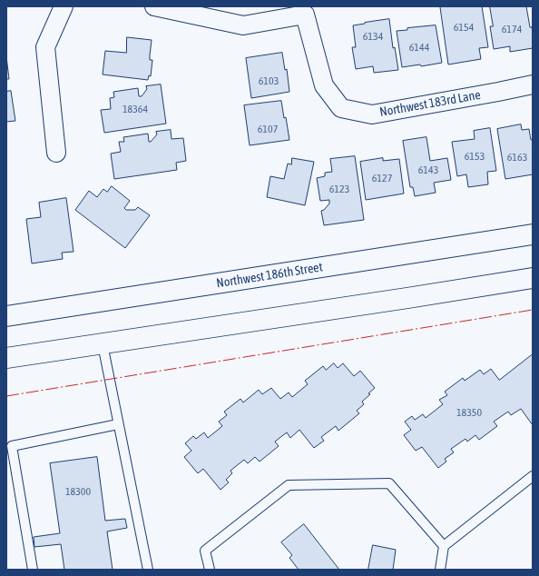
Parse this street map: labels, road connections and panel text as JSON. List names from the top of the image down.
{
  "streets": {
    "main road": ["Northwest 186th Street"],
    "street": ["Northwest 183rd Lane"]
  },
  "house_numbers": [
    "6154",
    "6174",
    "6134",
    "6144",
    "6103",
    "18364",
    "6107",
    "6153",
    "6163",
    "6143",
    "6127",
    "6123",
    "18350",
    "18300"
  ]
}
